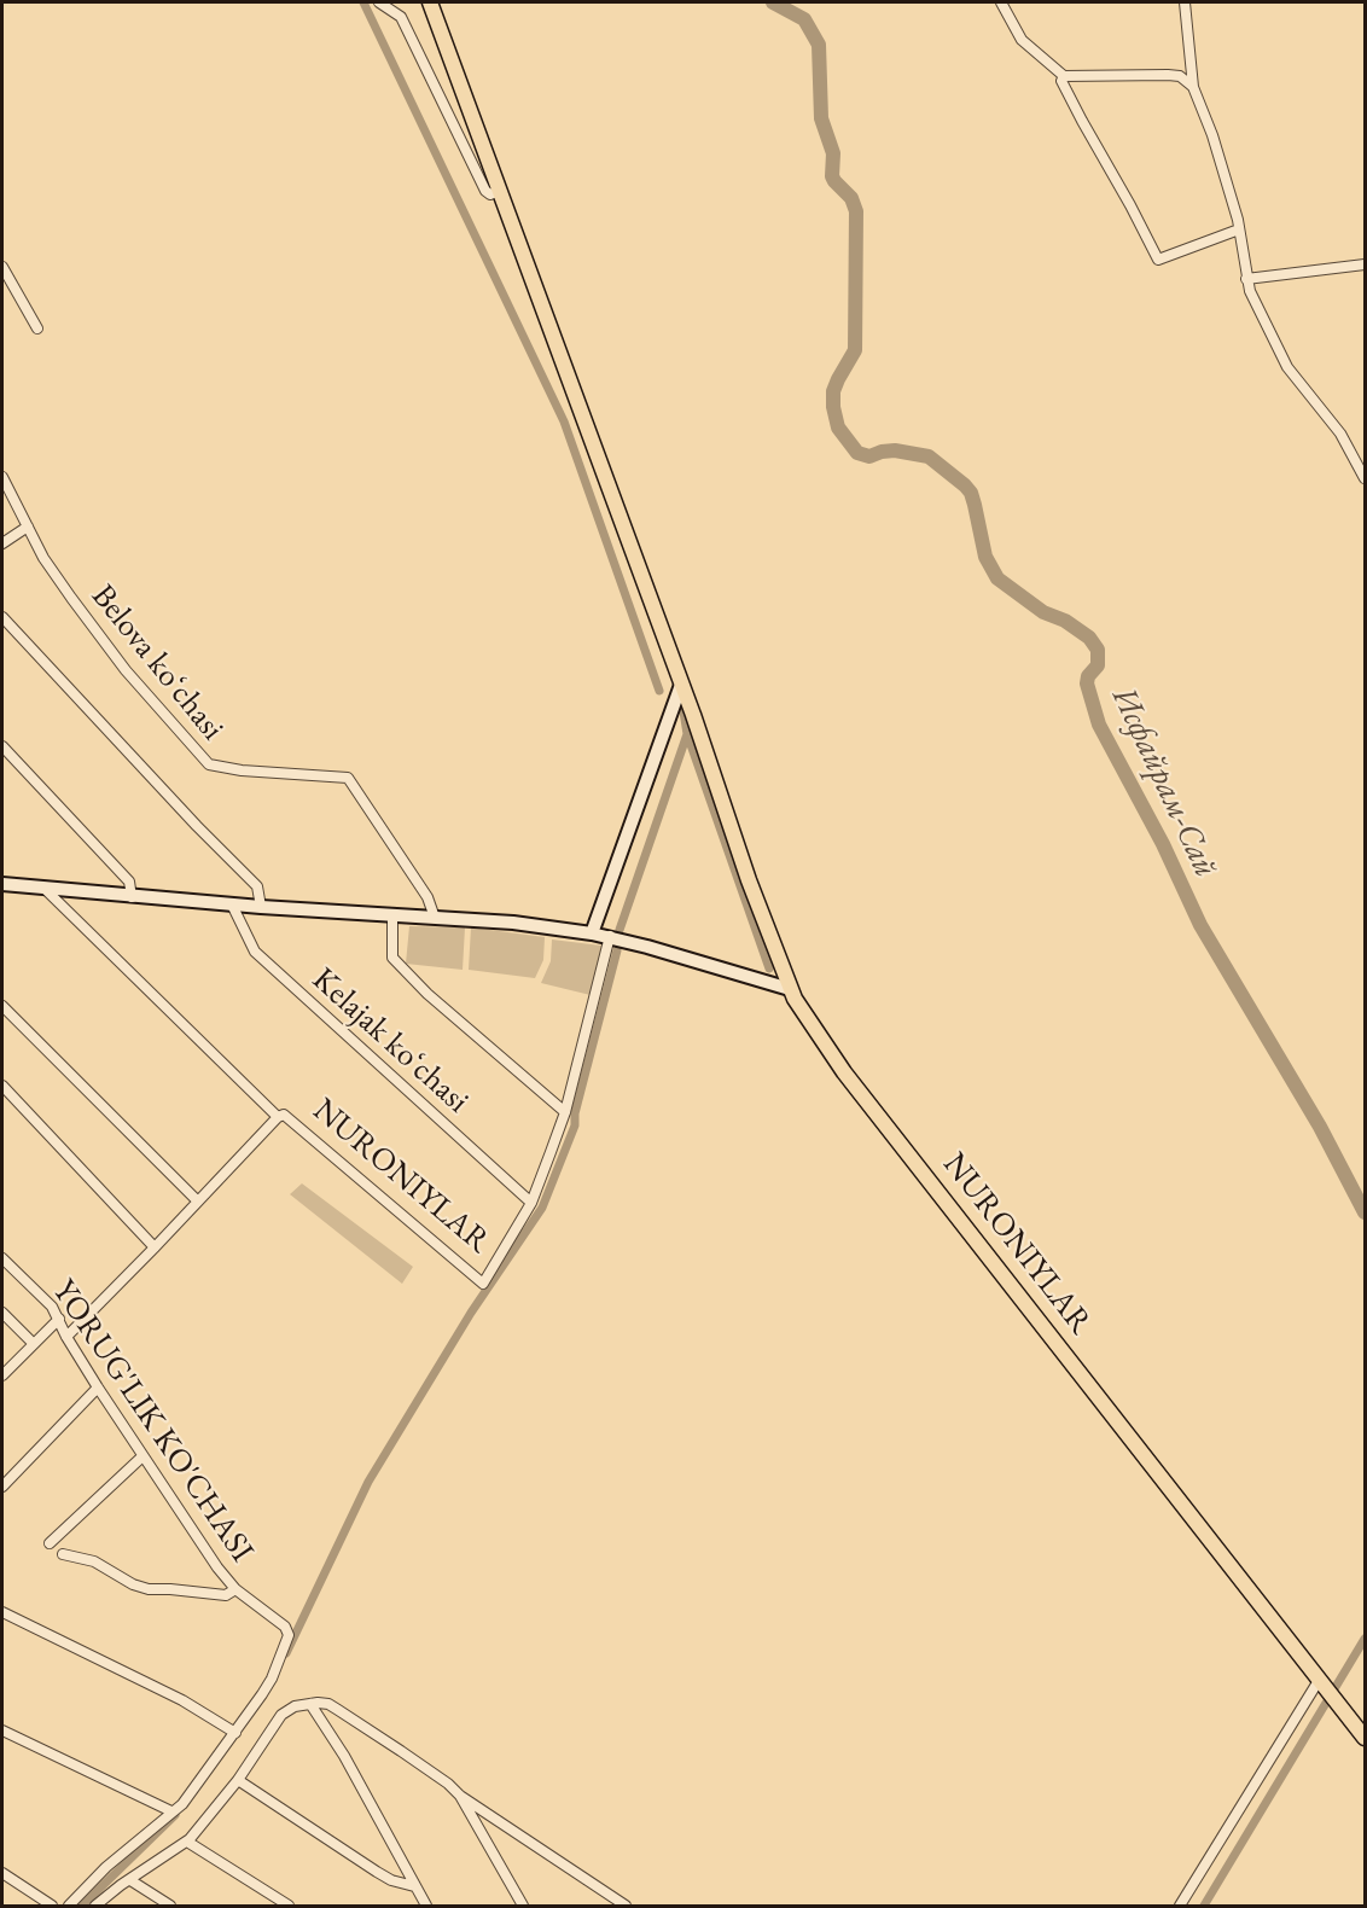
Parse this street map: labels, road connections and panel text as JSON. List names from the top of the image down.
{
  "streets": {
    "main road": ["NURONIYLAR"],
    "street": ["Belova koʻchasi", "Kelajak koʻchasi", "YORUG'LIK KO'CHASI"]
  },
  "crossings": [
    ["Kelajak koʻchasi", "NURONIYLAR"]
  ],
  "water": ["Исфайрам-Сай"]
}
